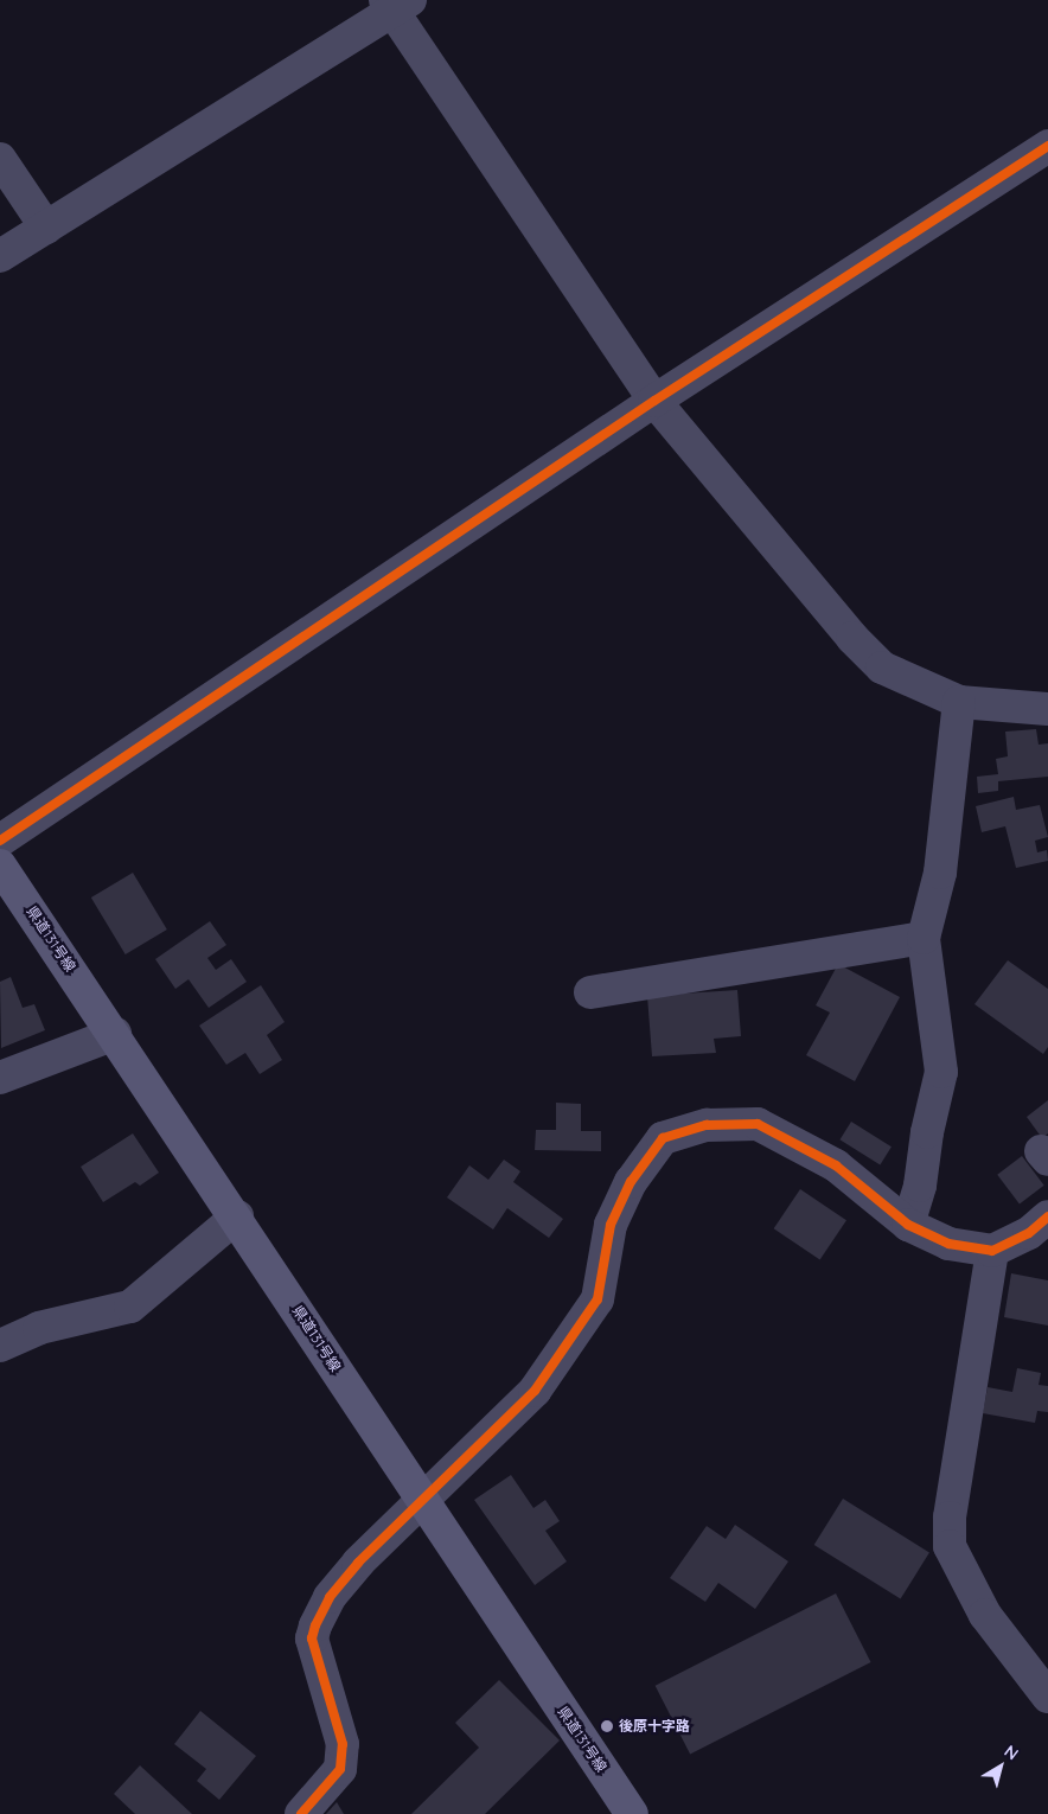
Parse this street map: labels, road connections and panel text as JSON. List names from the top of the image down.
{
  "streets": {
    "main road": ["県道131号線"]
  },
  "places": ["後原十字路"],
  "north": "top right"
}
